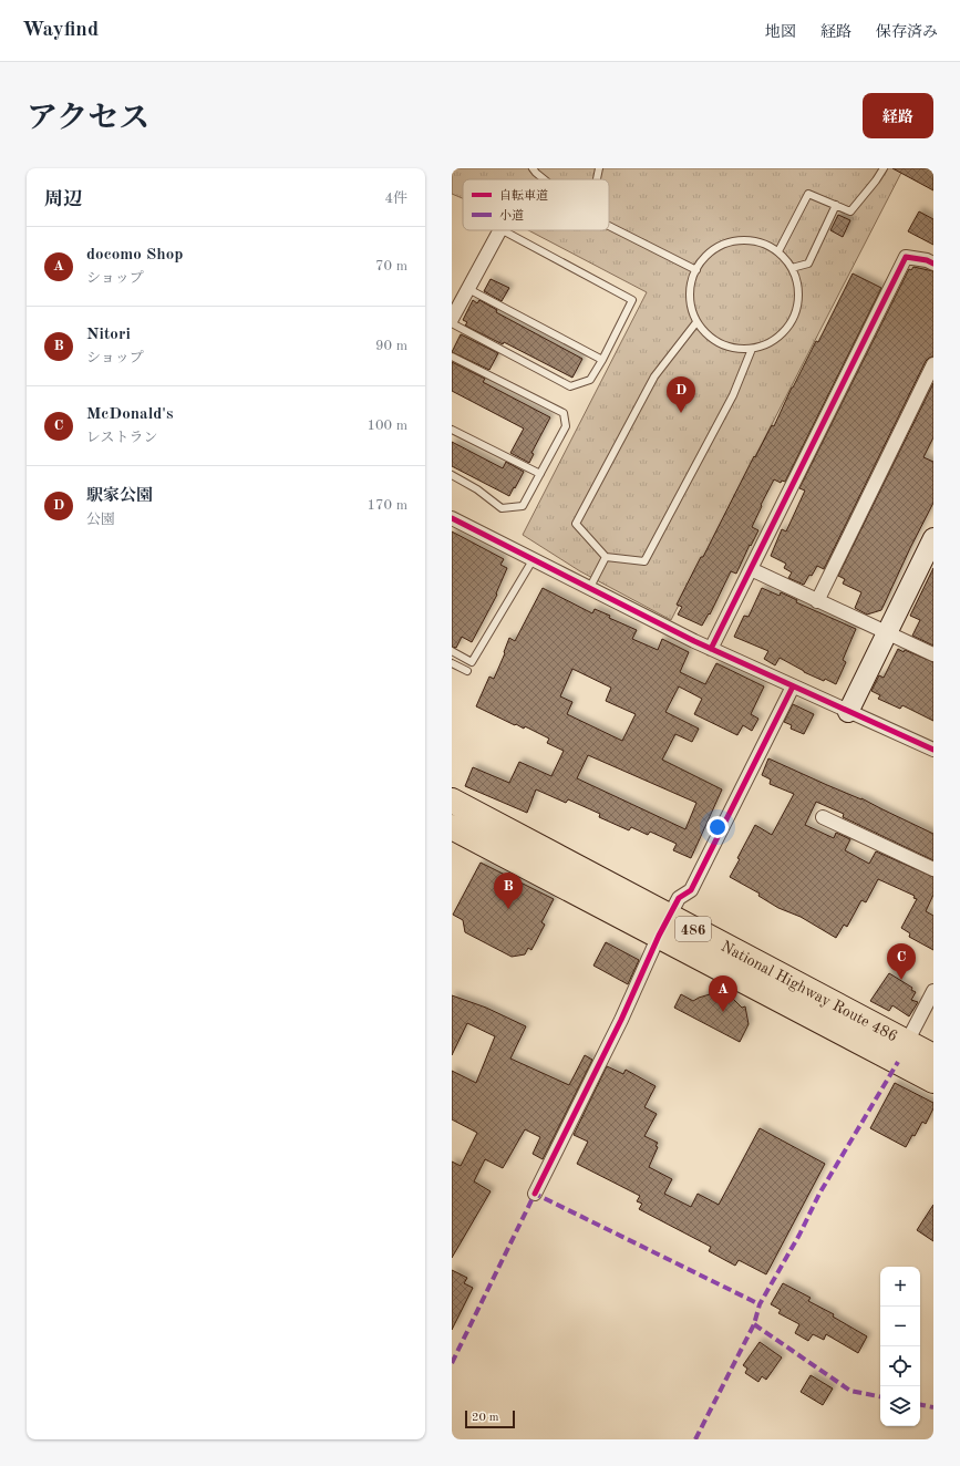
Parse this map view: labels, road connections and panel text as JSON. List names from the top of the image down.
{
  "streets": {
    "highway": ["486", "National Highway Route 486"]
  },
  "legend": ["自転車道", "小道"],
  "scale_bar": "20 m",
  "page": {
    "header": "Wayfind",
    "nav": ["地図", "経路", "保存済み"],
    "title": "アクセス",
    "buttons": "経路",
    "heading": ["周辺", "4件"],
    "list": [
      {
        "mark": "A",
        "name": "docomo Shop",
        "note": "ショップ",
        "value": "70 m"
      },
      {
        "mark": "B",
        "name": "Nitori",
        "note": "ショップ",
        "value": "90 m"
      },
      {
        "mark": "C",
        "name": "McDonald's",
        "note": "レストラン",
        "value": "100 m"
      },
      {
        "mark": "D",
        "name": "駅家公園",
        "note": "公園",
        "value": "170 m"
      }
    ],
    "pins": [
      "D",
      "B",
      "C",
      "A"
    ],
    "map_buttons": ["+", "−"],
    "scale": "20 m"
  }
}
